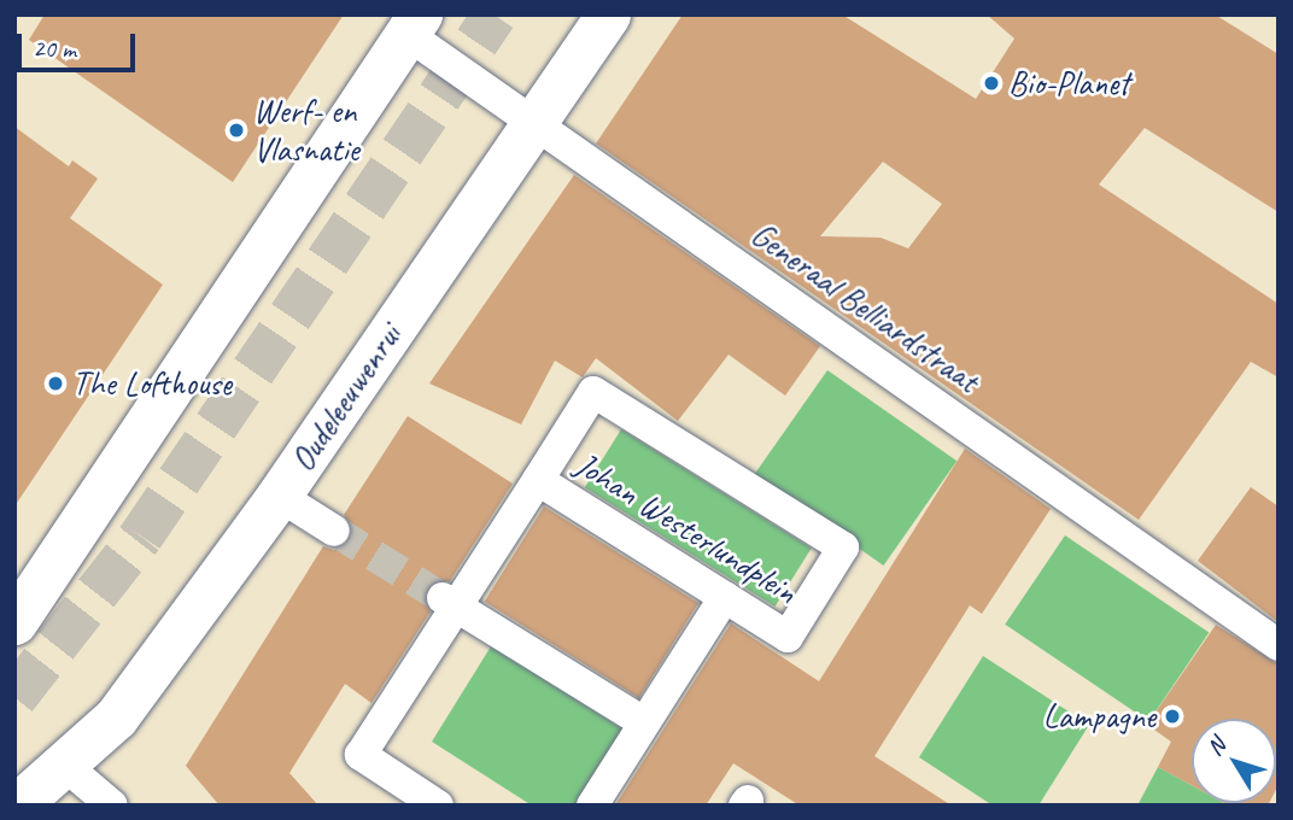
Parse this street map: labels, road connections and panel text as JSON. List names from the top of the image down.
{
  "streets": {
    "street": ["Generaal Belliardstraat", "Oudeleeuwenrui", "Johan Westerlundplein"]
  },
  "crossings": [
    ["Generaal Belliardstraat", "Oudeleeuwenrui"]
  ],
  "places": [
    "Bio-Planet",
    "Werf- en Vlasnatie",
    "The Lofthouse",
    "Lampagne"
  ],
  "scale_bar": "20 m",
  "north": "top left"
}
